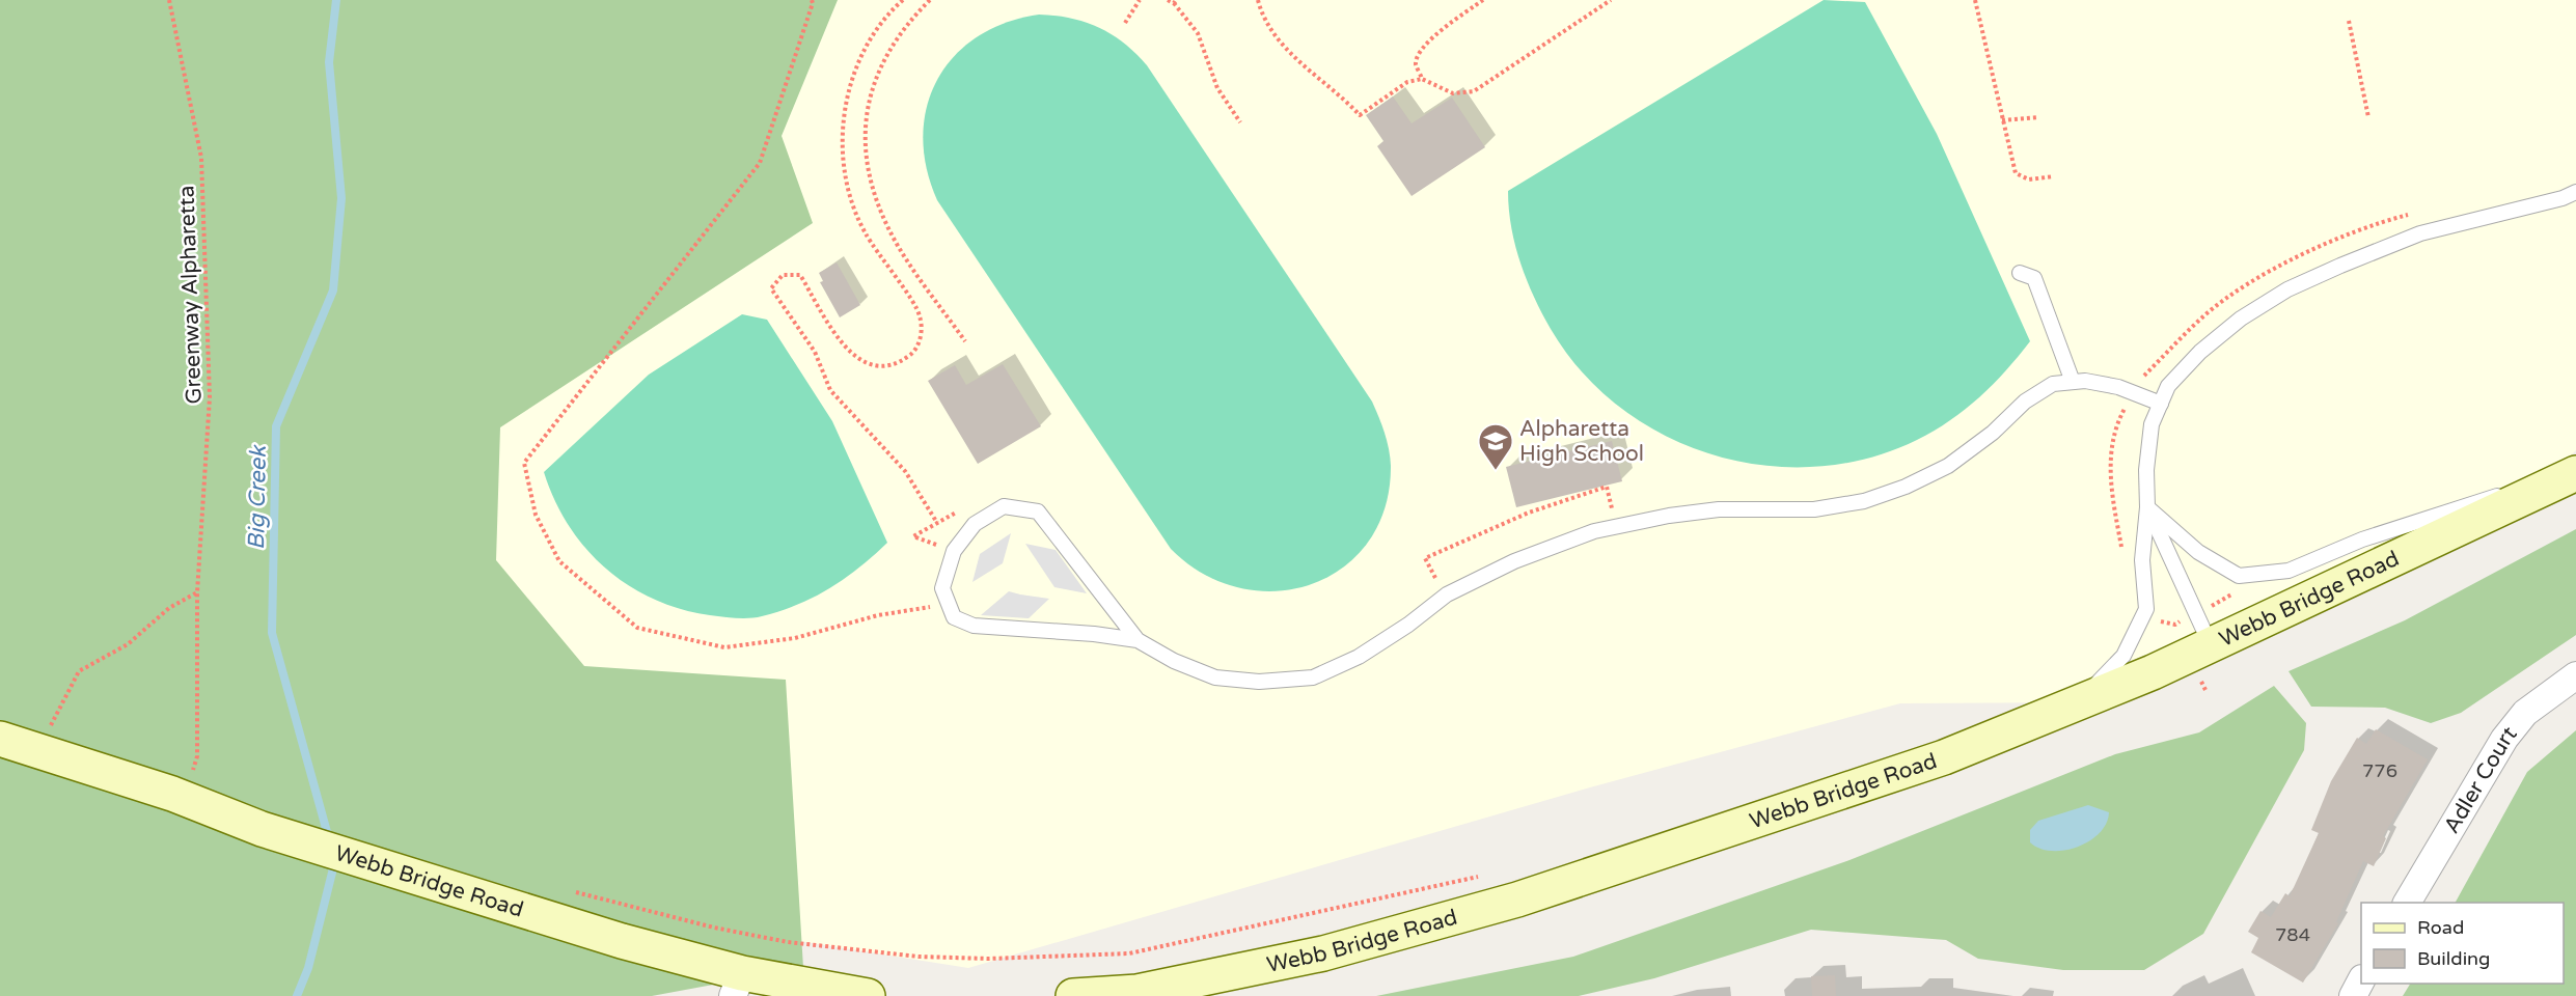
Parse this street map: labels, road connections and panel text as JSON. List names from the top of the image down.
{
  "streets": {
    "street": ["Webb Bridge Road", "Adler Court"],
    "path": ["Greenway Alpharetta"]
  },
  "water": ["Big Creek"],
  "places": {
    "school or university": ["Alpharetta High School"]
  },
  "house_numbers": ["776", "784"],
  "legend": ["Road", "Building"]
}
